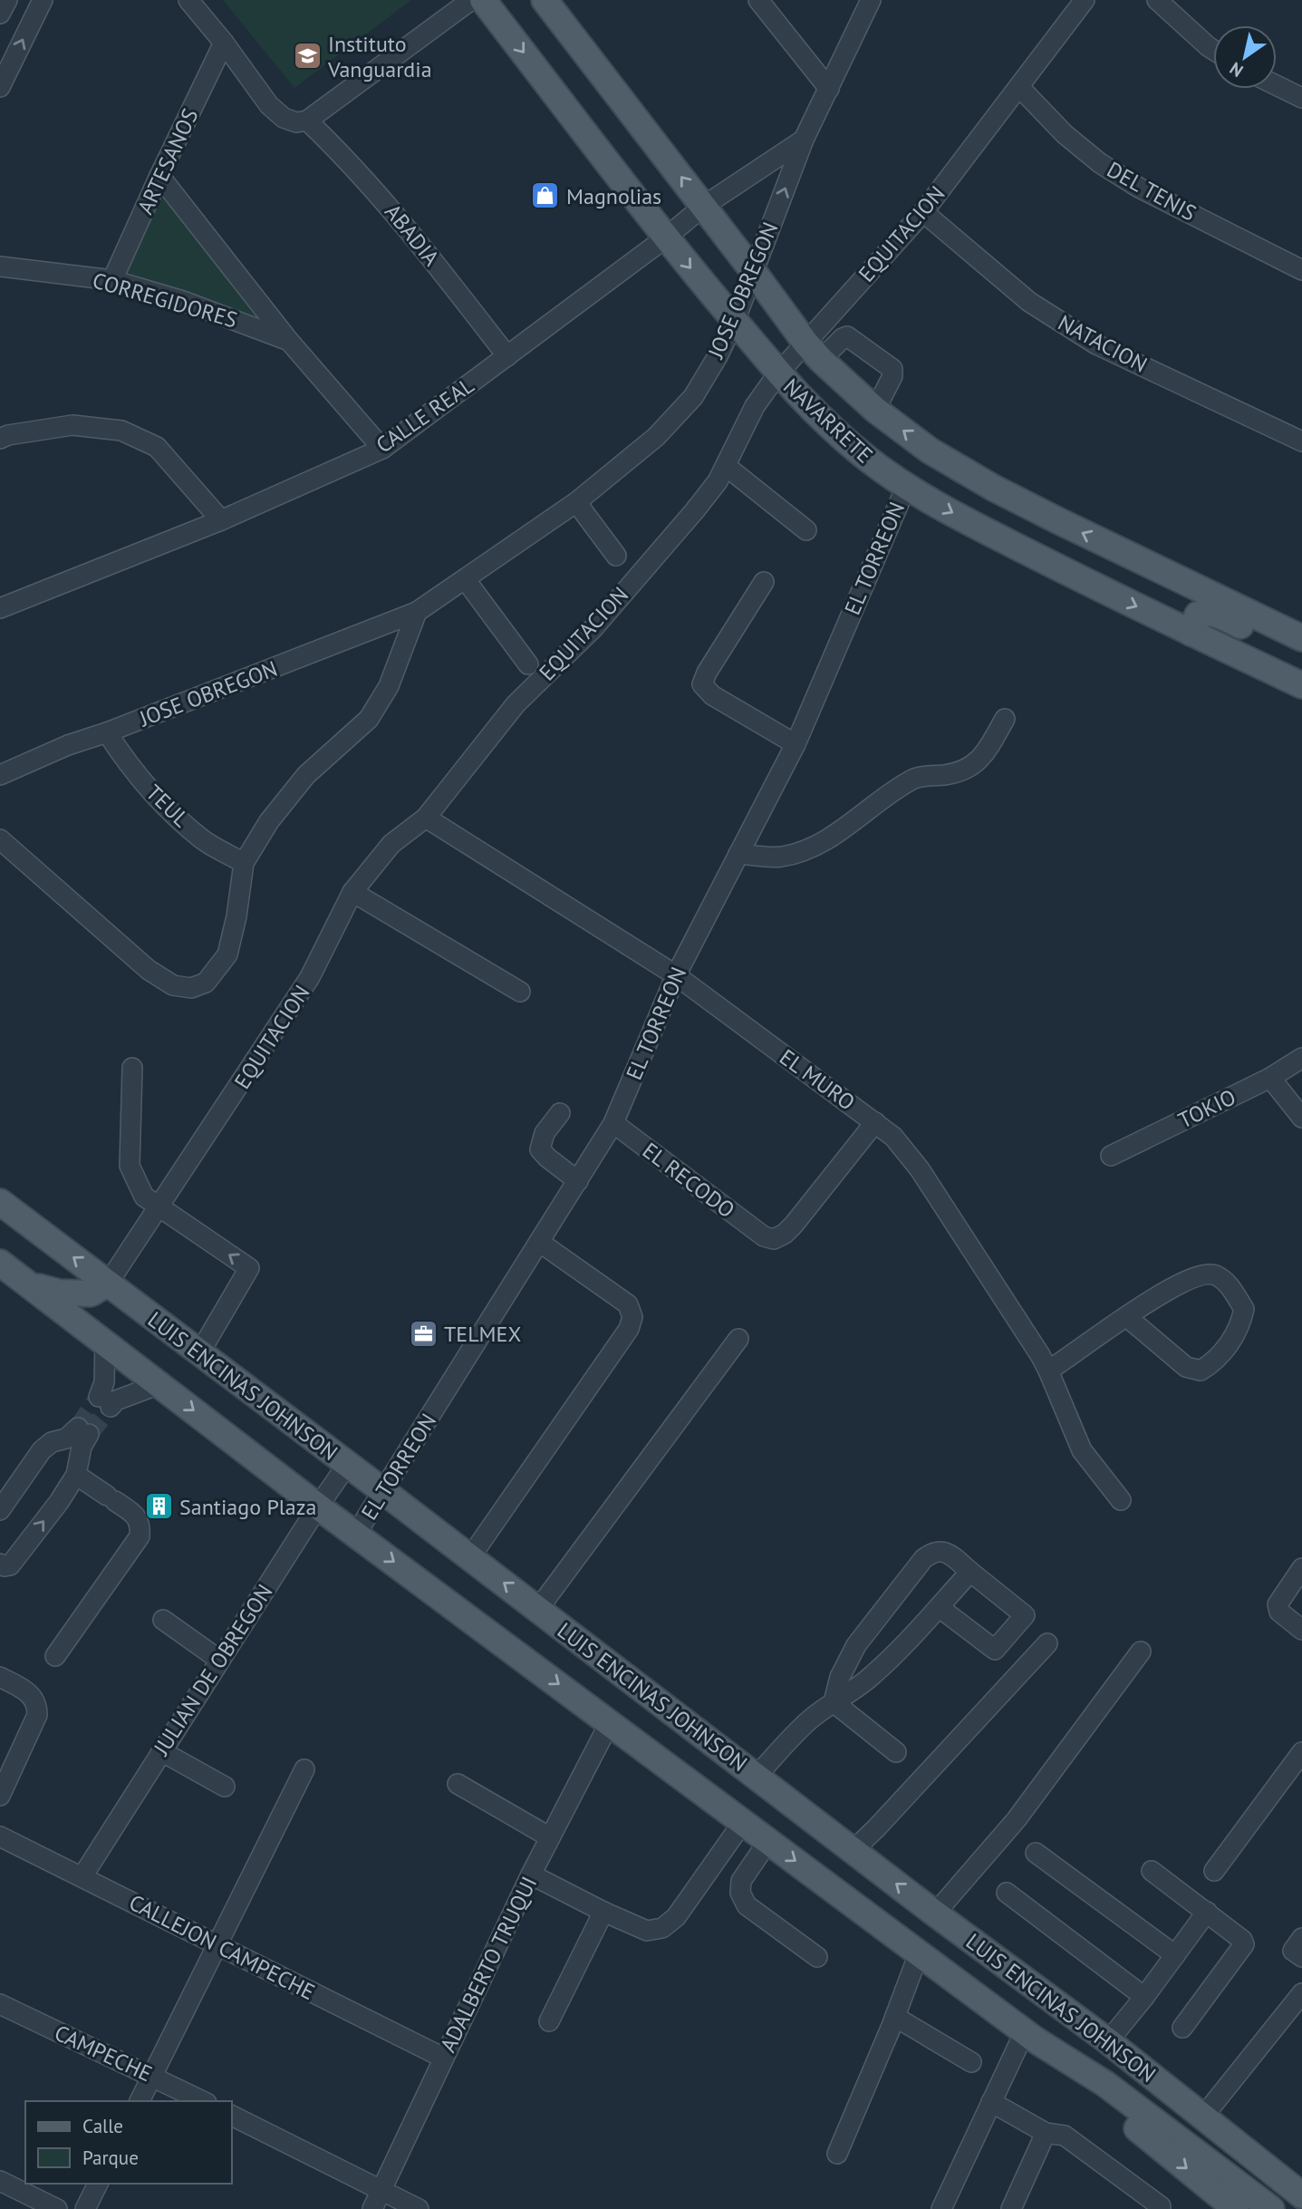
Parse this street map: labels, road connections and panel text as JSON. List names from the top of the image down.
{
  "streets": {
    "main road": ["NAVARRETE", "LUIS ENCINAS JOHNSON"],
    "street": [
      "ARTESANOS",
      "DEL TENIS",
      "EQUITACION",
      "ABADIA",
      "JOSE OBREGON",
      "CORREGIDORES",
      "NATACION",
      "CALLE REAL",
      "EL TORREON",
      "TEUL",
      "EL MURO",
      "TOKIO",
      "EL RECODO",
      "JULIAN DE OBREGON",
      "CALLEJON CAMPECHE",
      "ADALBERTO TRUQUI",
      "CAMPECHE"
    ]
  },
  "crossings": [
    ["ARTESANOS", "CORREGIDORES"],
    ["DEL TENIS", "EQUITACION"],
    ["EQUITACION", "NATACION"],
    ["EQUITACION", "NAVARRETE"],
    ["EQUITACION", "EL MURO"],
    ["EQUITACION", "LUIS ENCINAS JOHNSON"],
    ["ABADIA", "CALLE REAL"],
    ["JOSE OBREGON", "CALLE REAL"],
    ["JOSE OBREGON", "NAVARRETE"],
    ["JOSE OBREGON", "TEUL"],
    ["CORREGIDORES", "CALLE REAL"],
    ["CALLE REAL", "NAVARRETE"],
    ["NAVARRETE", "EL TORREON"],
    ["EL TORREON", "EL MURO"],
    ["EL TORREON", "EL RECODO"],
    ["EL TORREON", "LUIS ENCINAS JOHNSON"],
    ["EL MURO", "EL RECODO"],
    ["LUIS ENCINAS JOHNSON", "JULIAN DE OBREGON"],
    ["LUIS ENCINAS JOHNSON", "ADALBERTO TRUQUI"],
    ["JULIAN DE OBREGON", "CALLEJON CAMPECHE"],
    ["CALLEJON CAMPECHE", "ADALBERTO TRUQUI"]
  ],
  "places": {
    "school or university": ["Instituto Vanguardia"],
    "shop": ["Magnolias"],
    "office": ["TELMEX"],
    "building": ["Santiago Plaza"]
  },
  "legend": ["Calle", "Parque"],
  "north": "bottom left"
}
